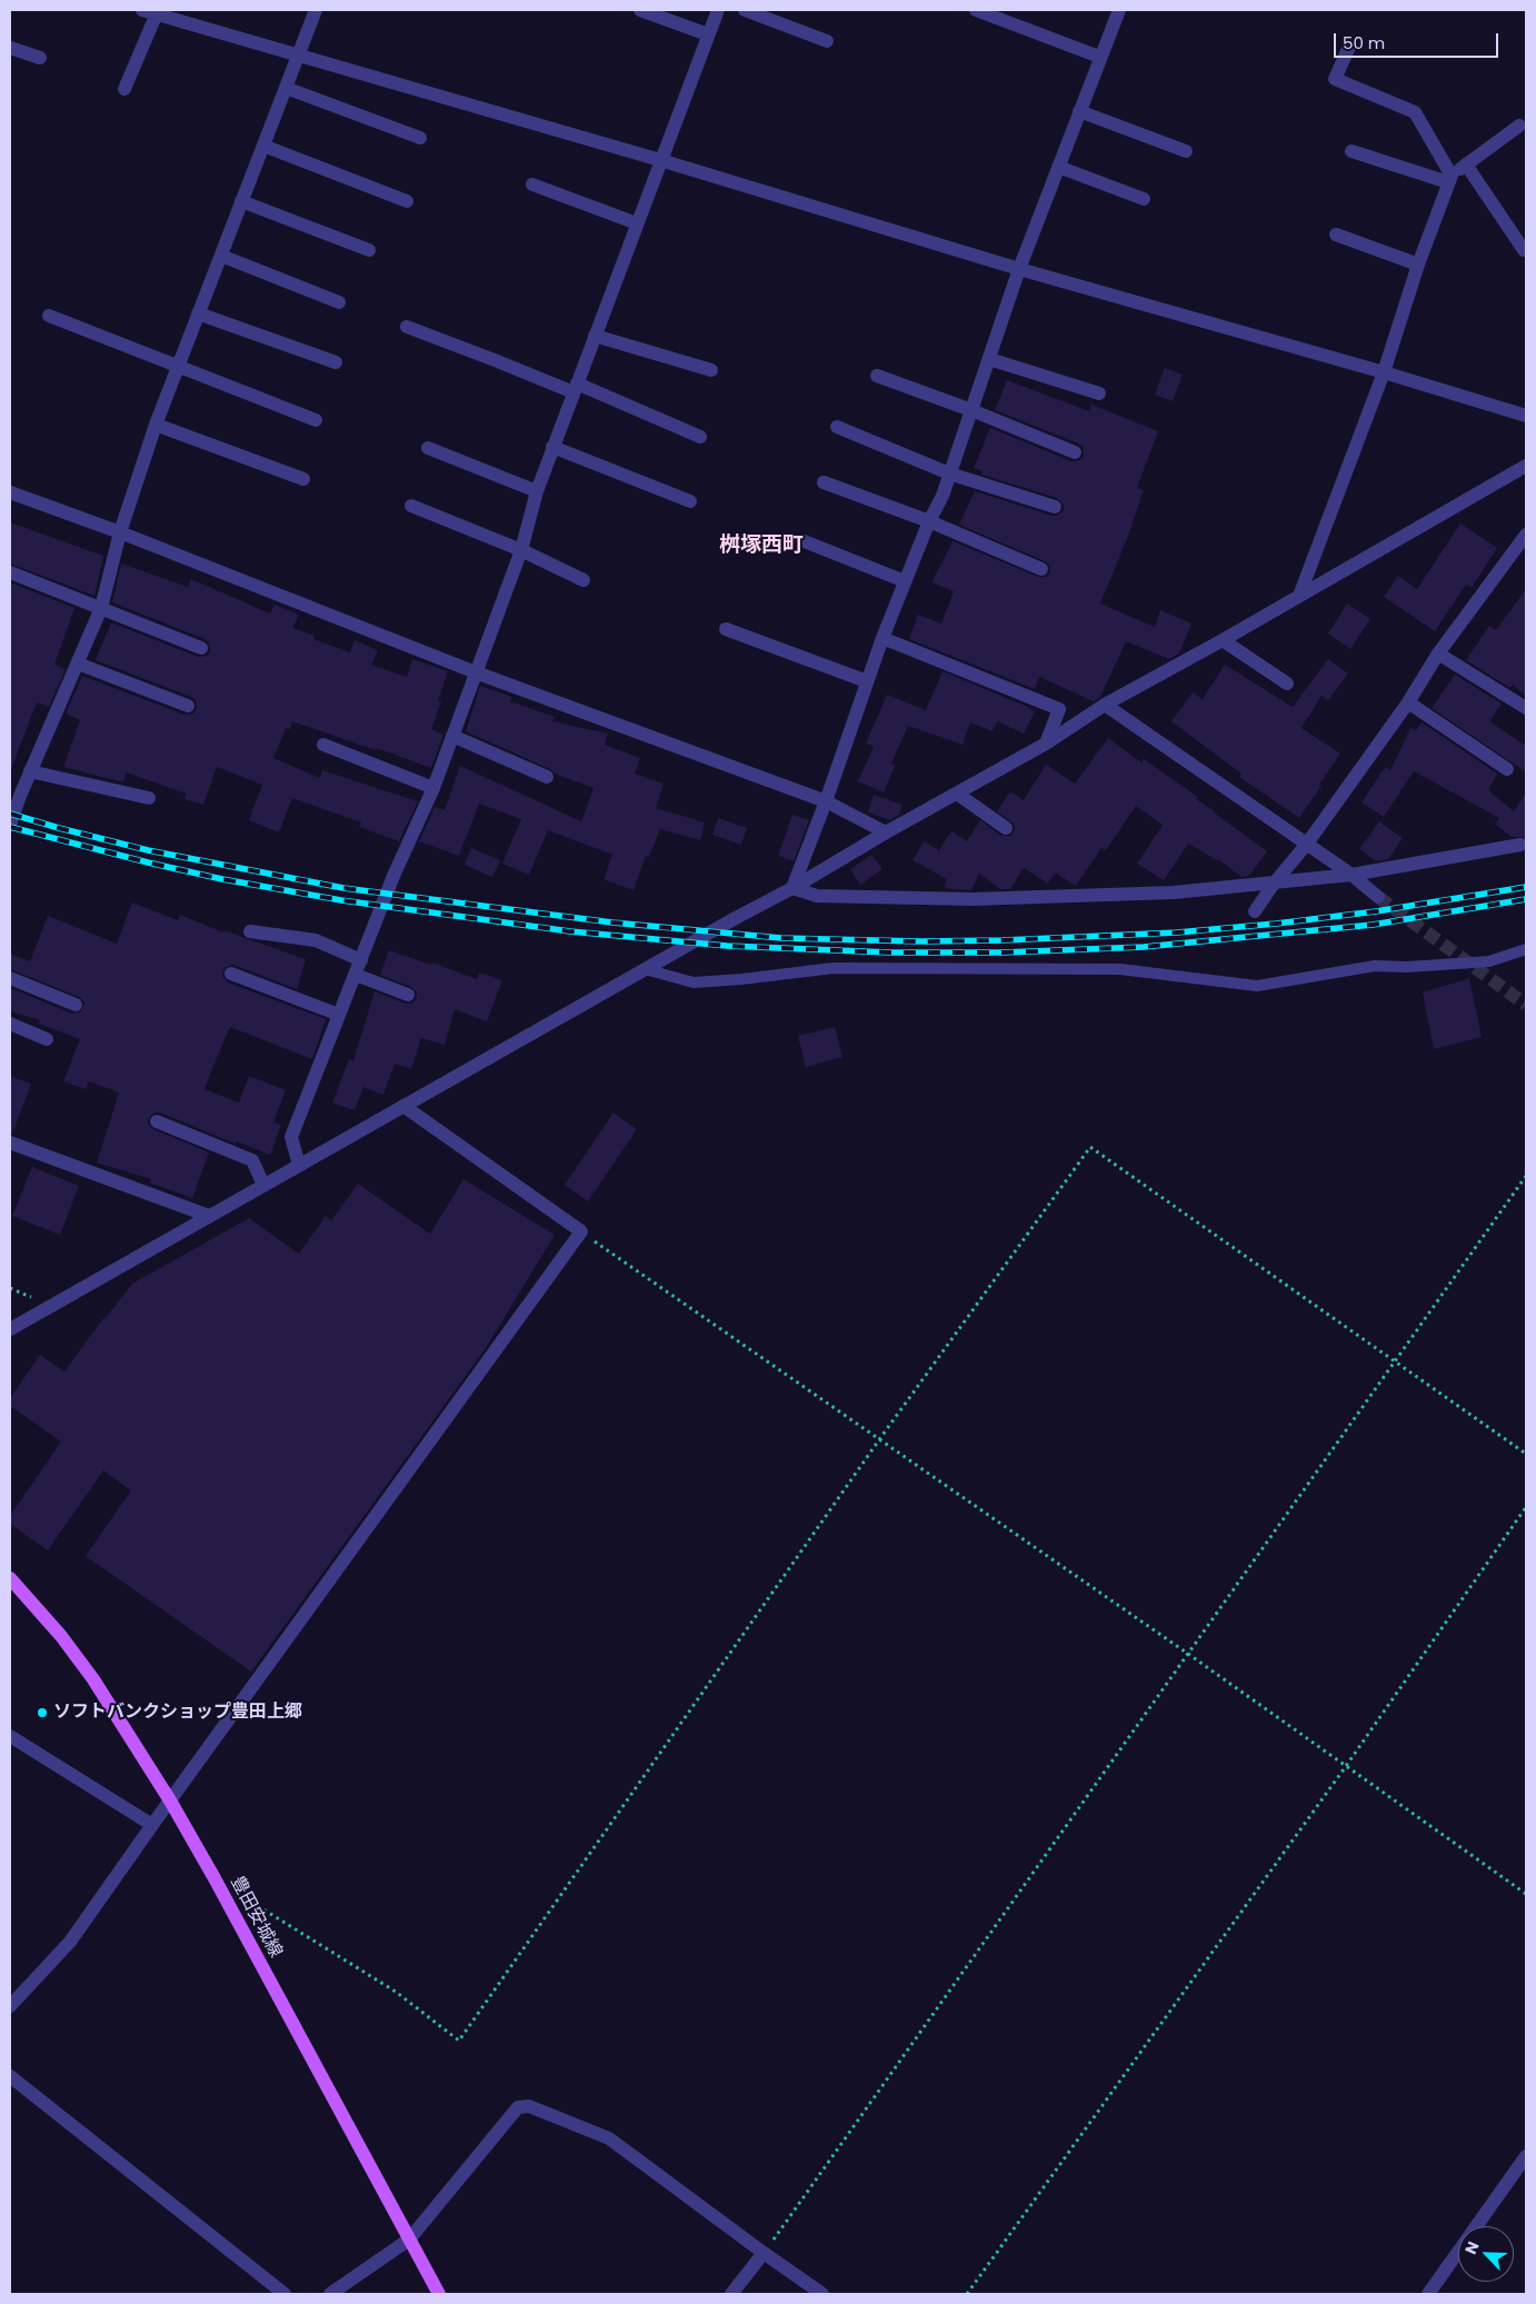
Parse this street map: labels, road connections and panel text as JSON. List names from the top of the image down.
{
  "streets": {
    "main road": ["豊田安城線"]
  },
  "districts": ["桝塚西町"],
  "places": ["ソフトバンクショップ豊田上郷"],
  "scale_bar": "50 m",
  "north": "top left"
}
